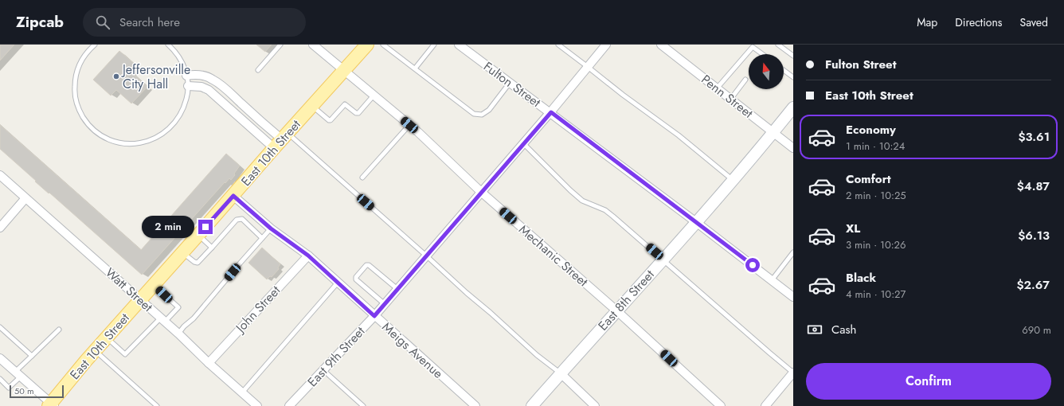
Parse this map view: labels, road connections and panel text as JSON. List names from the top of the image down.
{
  "streets": {
    "main road": ["East 10th Street", "East 8th Street"],
    "street": [
      "Fulton Street",
      "Penn Street",
      "Mechanic Street",
      "Watt Street",
      "John Street",
      "Meigs Avenue",
      "East 9th Street"
    ]
  },
  "crossings": [
    ["Fulton Street", "East 8th Street"],
    ["Fulton Street", "East 9th Street"],
    ["Penn Street", "East 8th Street"],
    ["East 10th Street", "Mechanic Street"],
    ["East 10th Street", "Watt Street"],
    ["East 10th Street", "Meigs Avenue"],
    ["Mechanic Street", "East 8th Street"],
    ["Mechanic Street", "East 9th Street"],
    ["Watt Street", "John Street"],
    ["John Street", "Meigs Avenue"],
    ["Meigs Avenue", "East 9th Street"]
  ],
  "places": ["Jeffersonville City Hall"],
  "scale_bar": "50 m",
  "north": "top",
  "page": {
    "header": "Zipcab",
    "search": "Search here",
    "nav": ["Map", "Directions", "Saved"],
    "banner": ["Fulton Street", "East 10th Street"],
    "list": [
      {
        "name": "Economy",
        "note": "1 min · 10:24",
        "value": "$3.61"
      },
      {
        "name": "Comfort",
        "note": "2 min · 10:25",
        "value": "$4.87"
      },
      {
        "name": "XL",
        "note": "3 min · 10:26",
        "value": "$6.13"
      },
      {
        "name": "Black",
        "note": "4 min · 10:27",
        "value": "$2.67"
      }
    ],
    "bubble": "2 min",
    "pay": ["Cash", "690 m"],
    "buttons": "Confirm",
    "scale": "50 m"
  }
}
